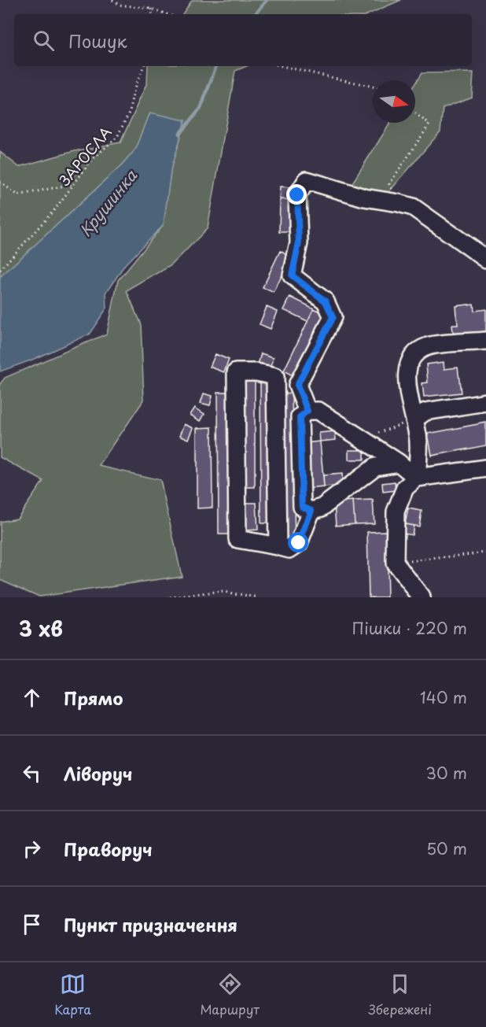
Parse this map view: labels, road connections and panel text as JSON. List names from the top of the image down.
{
  "streets": {
    "path": ["ЗАРОСЛА"]
  },
  "water": ["Крушинка"],
  "north": "right",
  "page": {
    "search": "Пошук",
    "heading": ["3 хв", "Пішки · 220 m"],
    "list": [
      ["Прямо", "140 m"],
      ["Ліворуч", "30 m"],
      ["Праворуч", "50 m"],
      "Пункт призначення"
    ],
    "nav": ["Карта", "Маршрут", "Збережені"]
  }
}
